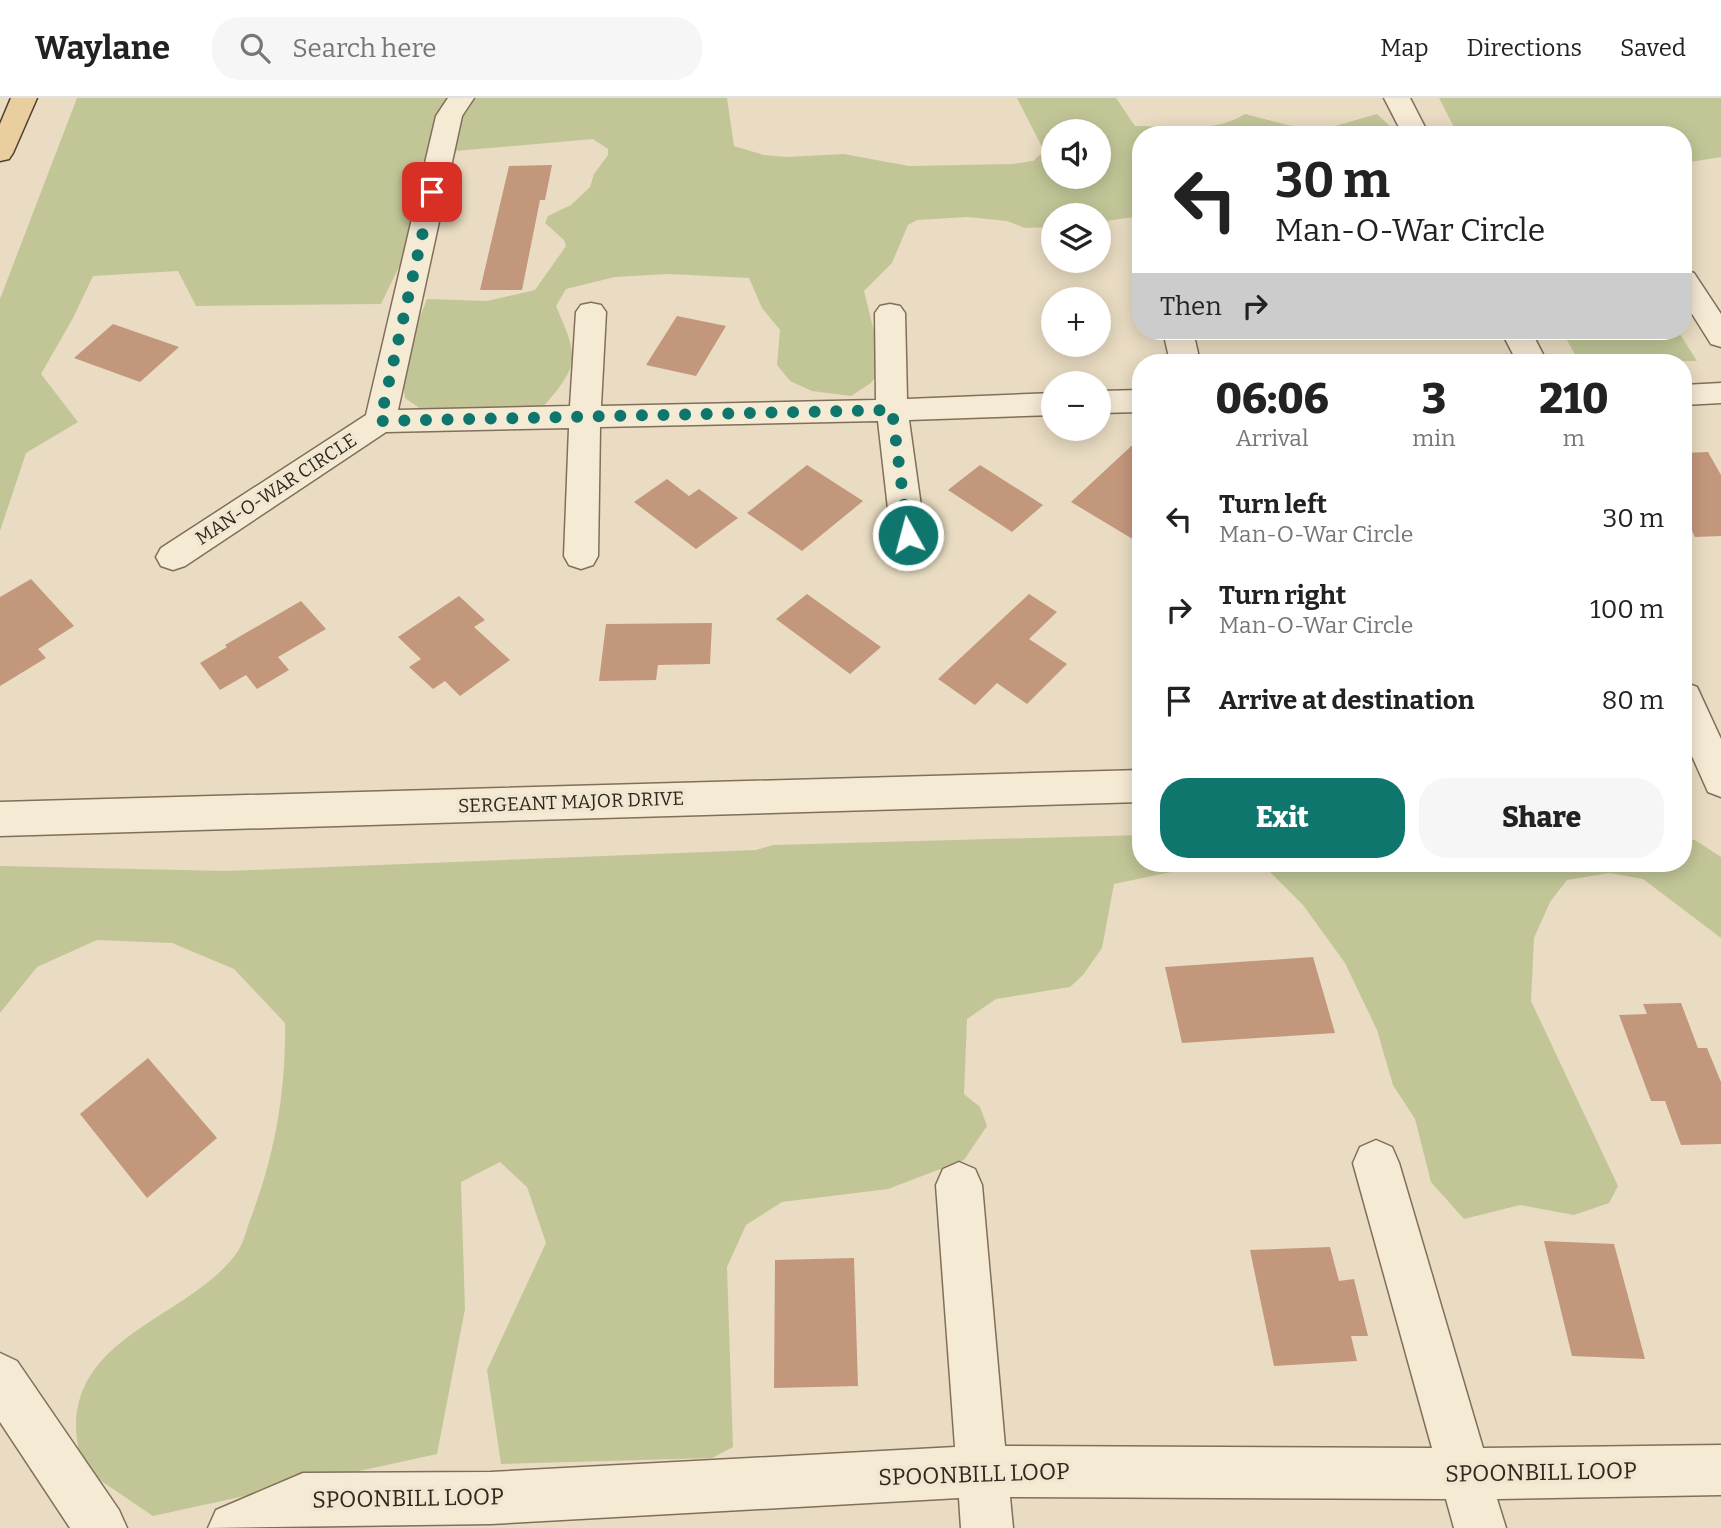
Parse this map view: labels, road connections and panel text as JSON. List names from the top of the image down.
{
  "streets": {
    "street": ["MAN-O-WAR CIRCLE", "SERGEANT MAJOR DRIVE", "SPOONBILL LOOP"]
  },
  "page": {
    "header": "Waylane",
    "search": "Search here",
    "nav": ["Map", "Directions", "Saved"],
    "map_buttons": ["+", "−"],
    "turn": ["30 m", "Man-O-War Circle"],
    "then": "Then",
    "eta": [
      "06:06",
      "Arrival",
      "3",
      "min",
      "210",
      "m"
    ],
    "list": [
      {
        "name": "Turn left",
        "note": "Man-O-War Circle",
        "value": "30 m"
      },
      {
        "name": "Turn right",
        "note": "Man-O-War Circle",
        "value": "100 m"
      },
      {
        "name": "Arrive at destination",
        "value": "80 m"
      }
    ],
    "buttons": ["Exit", "Share"]
  }
}
